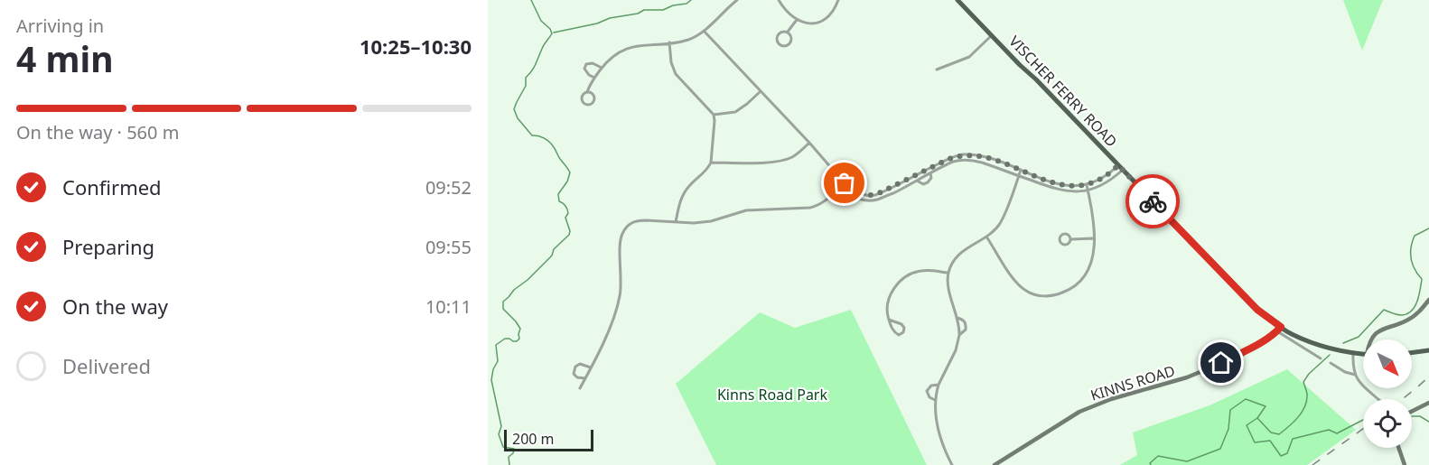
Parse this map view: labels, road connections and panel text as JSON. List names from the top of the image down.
{
  "streets": {
    "main road": ["VISCHER FERRY ROAD"],
    "street": ["KINNS ROAD"]
  },
  "crossings": [
    ["VISCHER FERRY ROAD", "KINNS ROAD"]
  ],
  "parks": ["Kinns Road Park"],
  "scale_bar": "200 m",
  "north": "bottom right",
  "page": {
    "heading": ["4 min", "Arriving in", "10:25–10:30"],
    "bar": "On the way · 560 m",
    "list": [
      ["Confirmed", "09:52"],
      ["Preparing", "09:55"],
      ["On the way", "10:11"],
      "Delivered"
    ],
    "scale": "200 m"
  }
}
